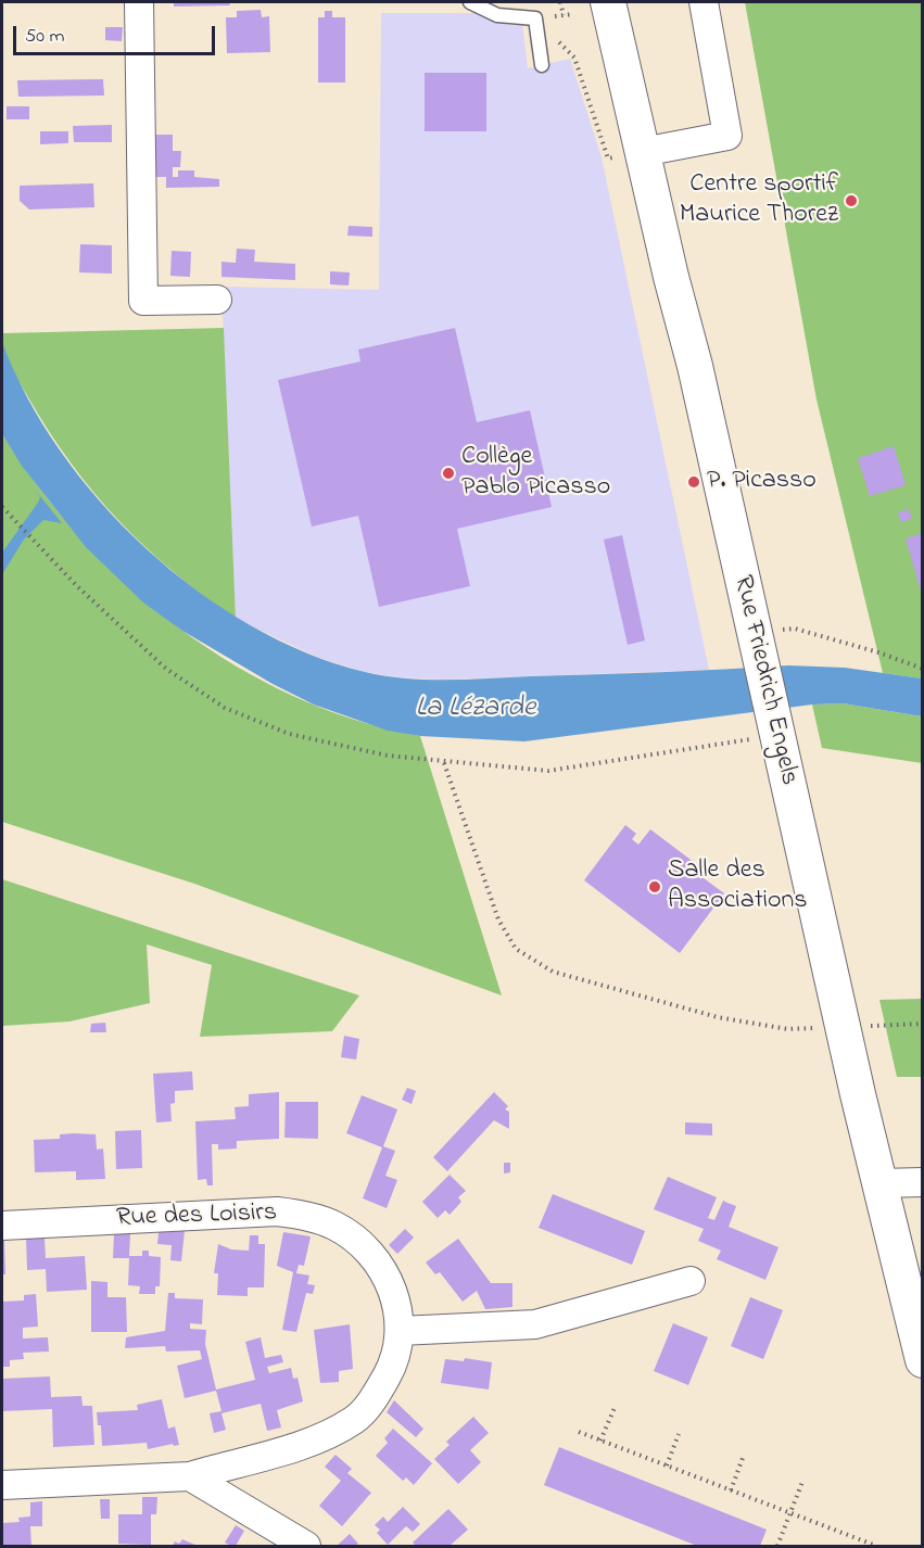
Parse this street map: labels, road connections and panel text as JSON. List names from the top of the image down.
{
  "streets": {
    "street": ["Rue Friedrich Engels", "Rue des Loisirs"]
  },
  "water": ["La Lézarde"],
  "places": [
    "Centre sportif Maurice Thorez",
    "Collège Pablo Picasso",
    "P. Picasso",
    "Salle des Associations"
  ],
  "scale_bar": "50 m"
}
